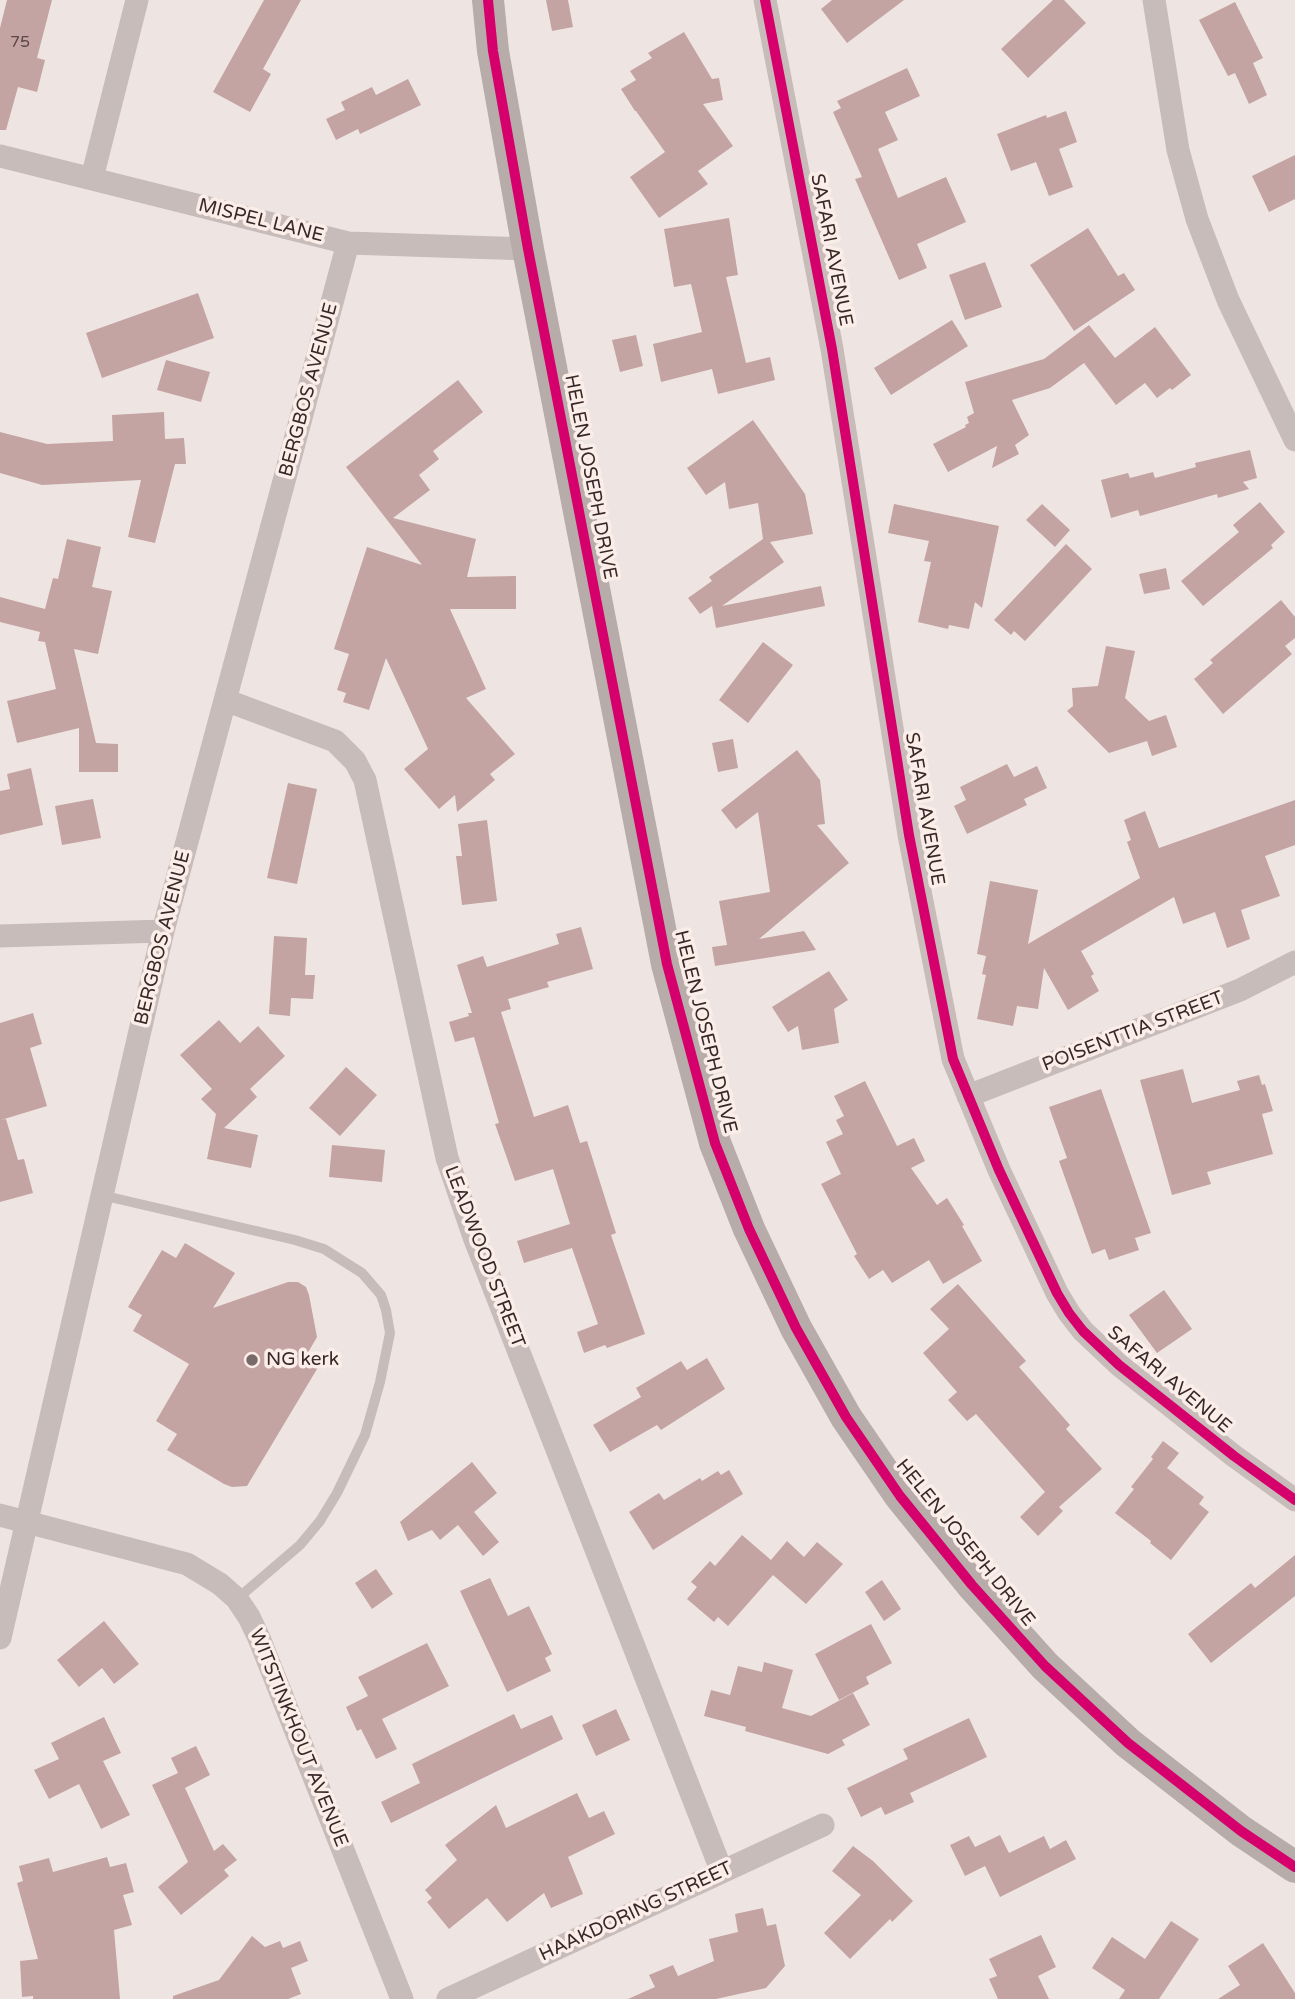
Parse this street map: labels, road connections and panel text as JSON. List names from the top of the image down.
{
  "streets": {
    "street": [
      "MISPEL LANE",
      "SAFARI AVENUE",
      "BERGBOS AVENUE",
      "HELEN JOSEPH DRIVE",
      "POISENTTIA STREET",
      "LEADWOOD STREET",
      "WITSTINKHOUT AVENUE",
      "HAAKDORING STREET"
    ]
  },
  "crossings": [
    ["MISPEL LANE", "BERGBOS AVENUE"],
    ["MISPEL LANE", "HELEN JOSEPH DRIVE"],
    ["SAFARI AVENUE", "POISENTTIA STREET"],
    ["BERGBOS AVENUE", "LEADWOOD STREET"],
    ["BERGBOS AVENUE", "WITSTINKHOUT AVENUE"],
    ["LEADWOOD STREET", "HAAKDORING STREET"]
  ],
  "places": ["NG kerk"],
  "house_numbers": ["75"]
}
